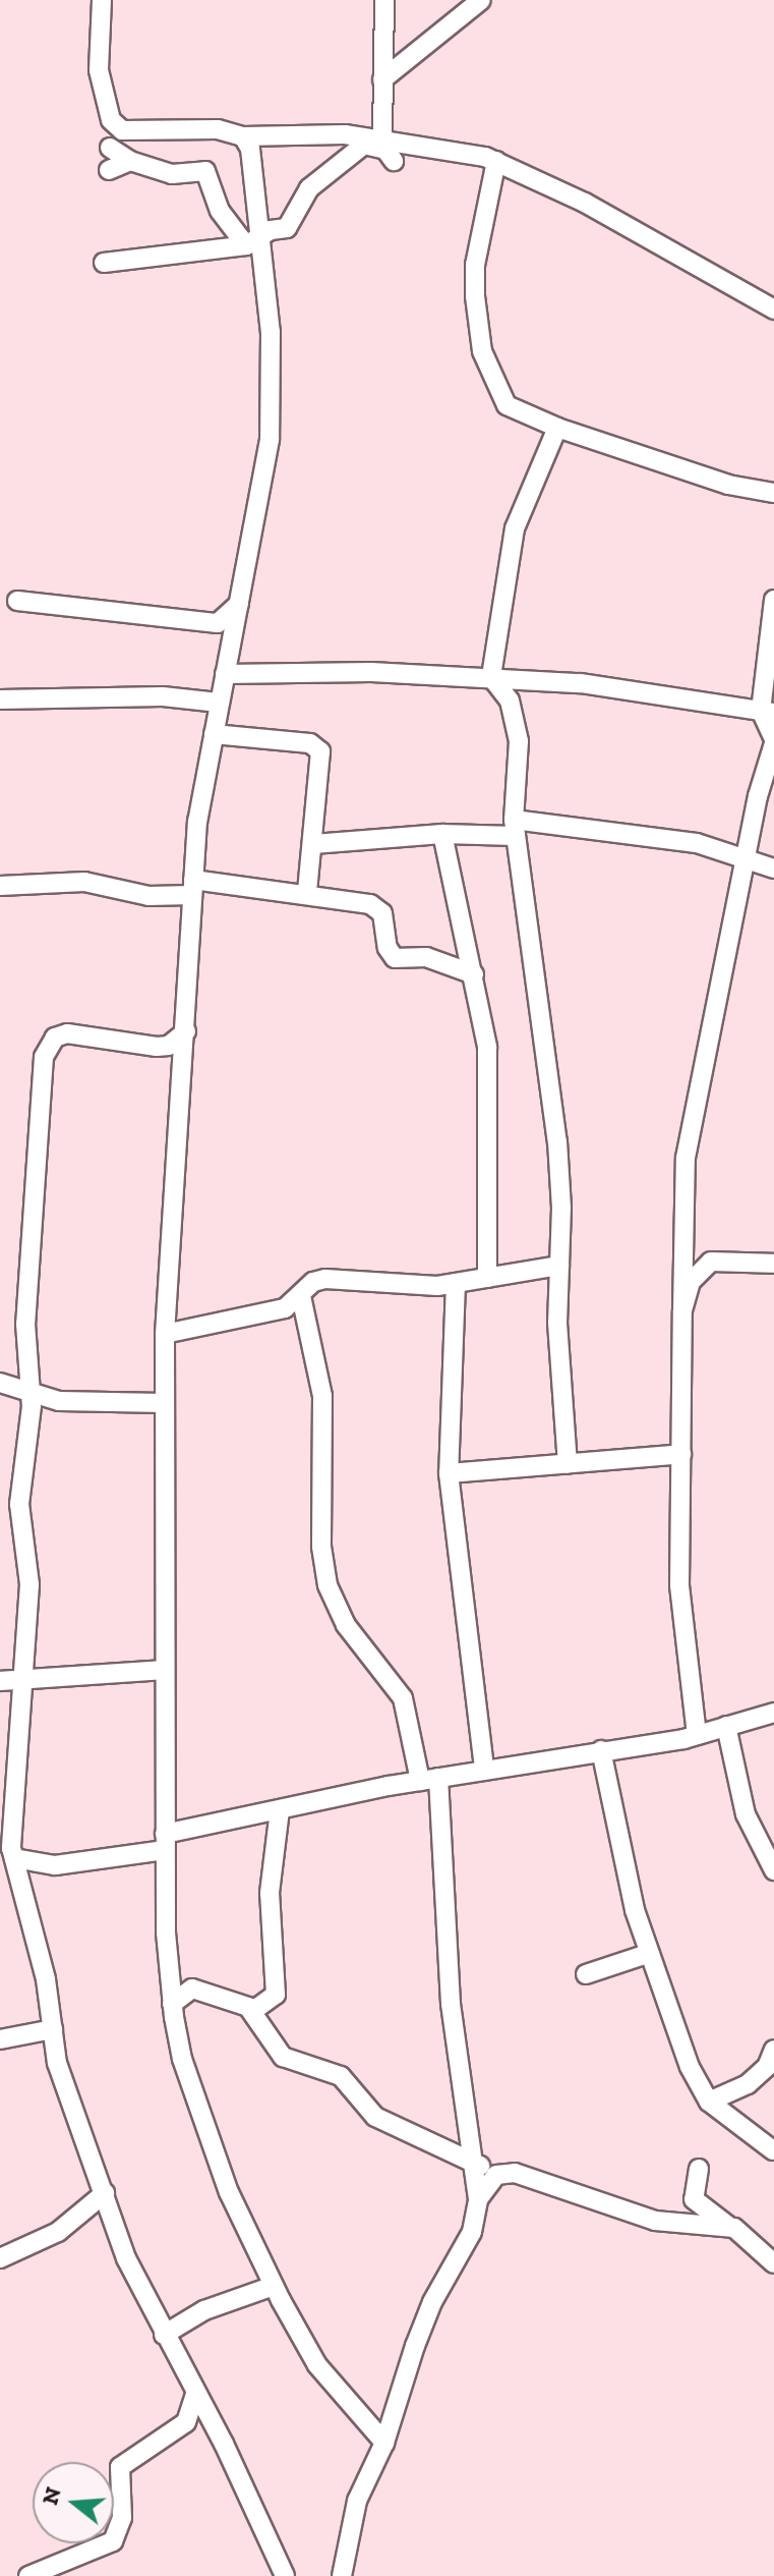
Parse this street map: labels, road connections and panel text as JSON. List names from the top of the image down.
{
  "north": "left"
}
